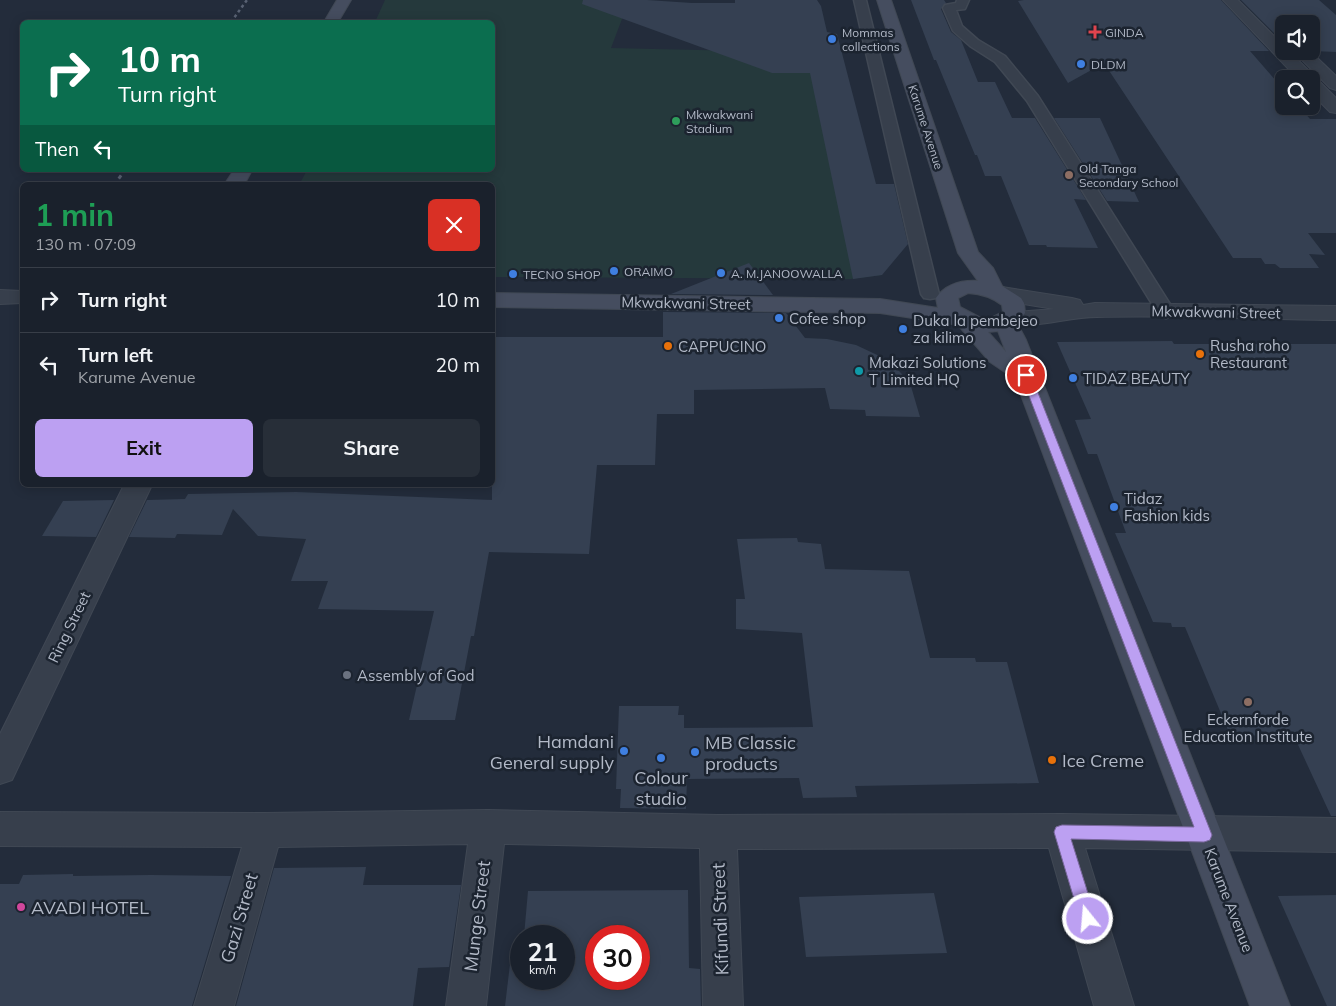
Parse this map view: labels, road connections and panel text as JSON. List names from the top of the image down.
{
  "streets": {
    "main road": ["Karume Avenue", "Mkwakwani Street"],
    "street": [
      "Ring Street",
      "Munge Street",
      "Gazi Street",
      "Kifundi Street"
    ]
  },
  "crossings": [
    ["Karume Avenue", "Mkwakwani Street"]
  ],
  "places": {
    "health": ["GINDA"],
    "other": [
      "Mommas collections",
      "DLDM",
      "Mkwakwani Stadium",
      "Old Tanga Secondary School",
      "ORAIMO",
      "A. M.JANOOWALLA",
      "TECNO SHOP",
      "Cofee shop",
      "Duka la pembejeo za kilimo",
      "CAPPUCINO",
      "Rusha roho Restaurant",
      "Makazi Solutions T Limited HQ",
      "TIDAZ BEAUTY",
      "Tidaz Fashion kids",
      "Assembly of God",
      "Eckernforde Education Institute",
      "Hamdani General supply",
      "MB Classic products",
      "Colour studio",
      "Ice Creme",
      "AVADI HOTEL"
    ]
  },
  "page": {
    "turn": ["10 m", "Turn right"],
    "then": "Then",
    "heading": ["1 min", "130 m · 07:09"],
    "list": [
      {
        "name": "Turn right",
        "value": "10 m"
      },
      {
        "name": "Turn left",
        "note": "Karume Avenue",
        "value": "20 m"
      }
    ],
    "buttons": ["Exit", "Share"],
    "speed": "21 km/h",
    "limit": "30"
  }
}
